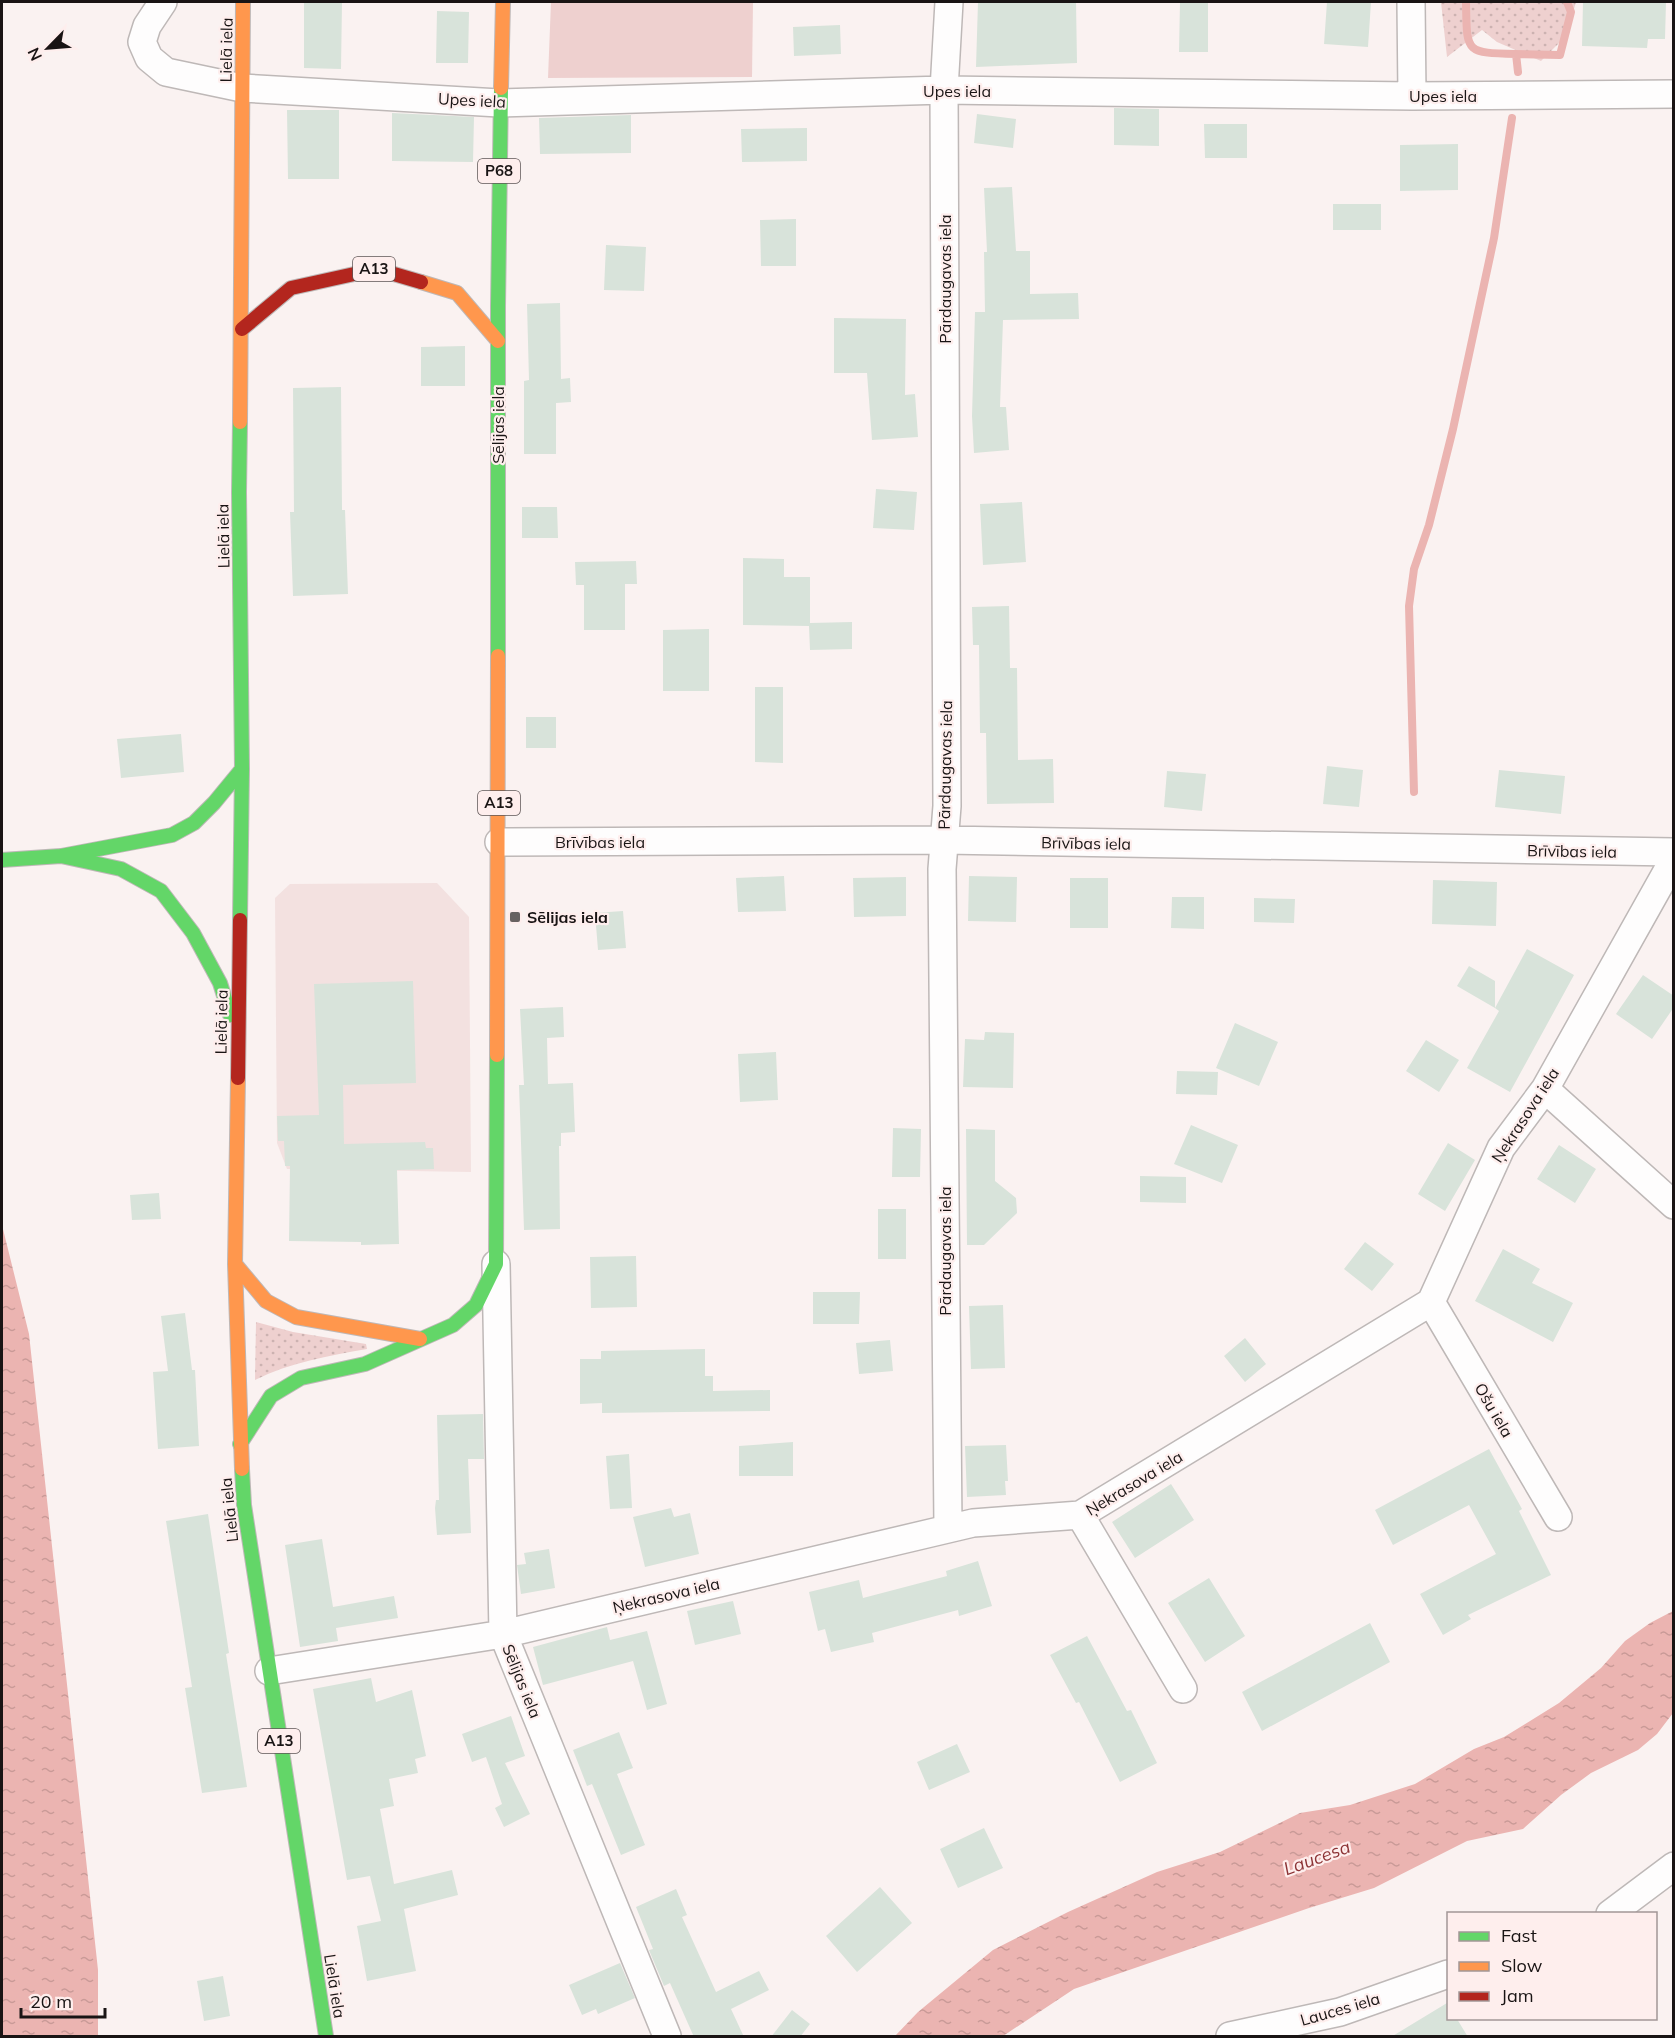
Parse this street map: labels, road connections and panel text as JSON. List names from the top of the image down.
{
  "streets": {
    "main road": [
      "Lielā iela",
      "P68",
      "A13",
      "Sēlijas iela"
    ],
    "street": [
      "Upes iela",
      "Pārdaugavas iela",
      "Brīvības iela",
      "Ņekrasova iela",
      "Ošu iela",
      "Lauces iela"
    ]
  },
  "crossings": [
    ["Lielā iela", "Upes iela"],
    ["Lielā iela", "A13"],
    ["Lielā iela", "Ņekrasova iela"],
    ["Upes iela", "Pārdaugavas iela"],
    ["Upes iela", "Sēlijas iela"],
    ["A13", "Sēlijas iela"],
    ["Pārdaugavas iela", "Brīvības iela"],
    ["Pārdaugavas iela", "Ņekrasova iela"],
    ["Sēlijas iela", "Brīvības iela"],
    ["Sēlijas iela", "Ņekrasova iela"],
    ["Ņekrasova iela", "Ošu iela"]
  ],
  "water": ["Laucesa"],
  "places": {
    "transit": ["Sēlijas iela"]
  },
  "legend": ["Fast", "Slow", "Jam"],
  "scale_bar": "20 m",
  "north": "bottom left"
}
